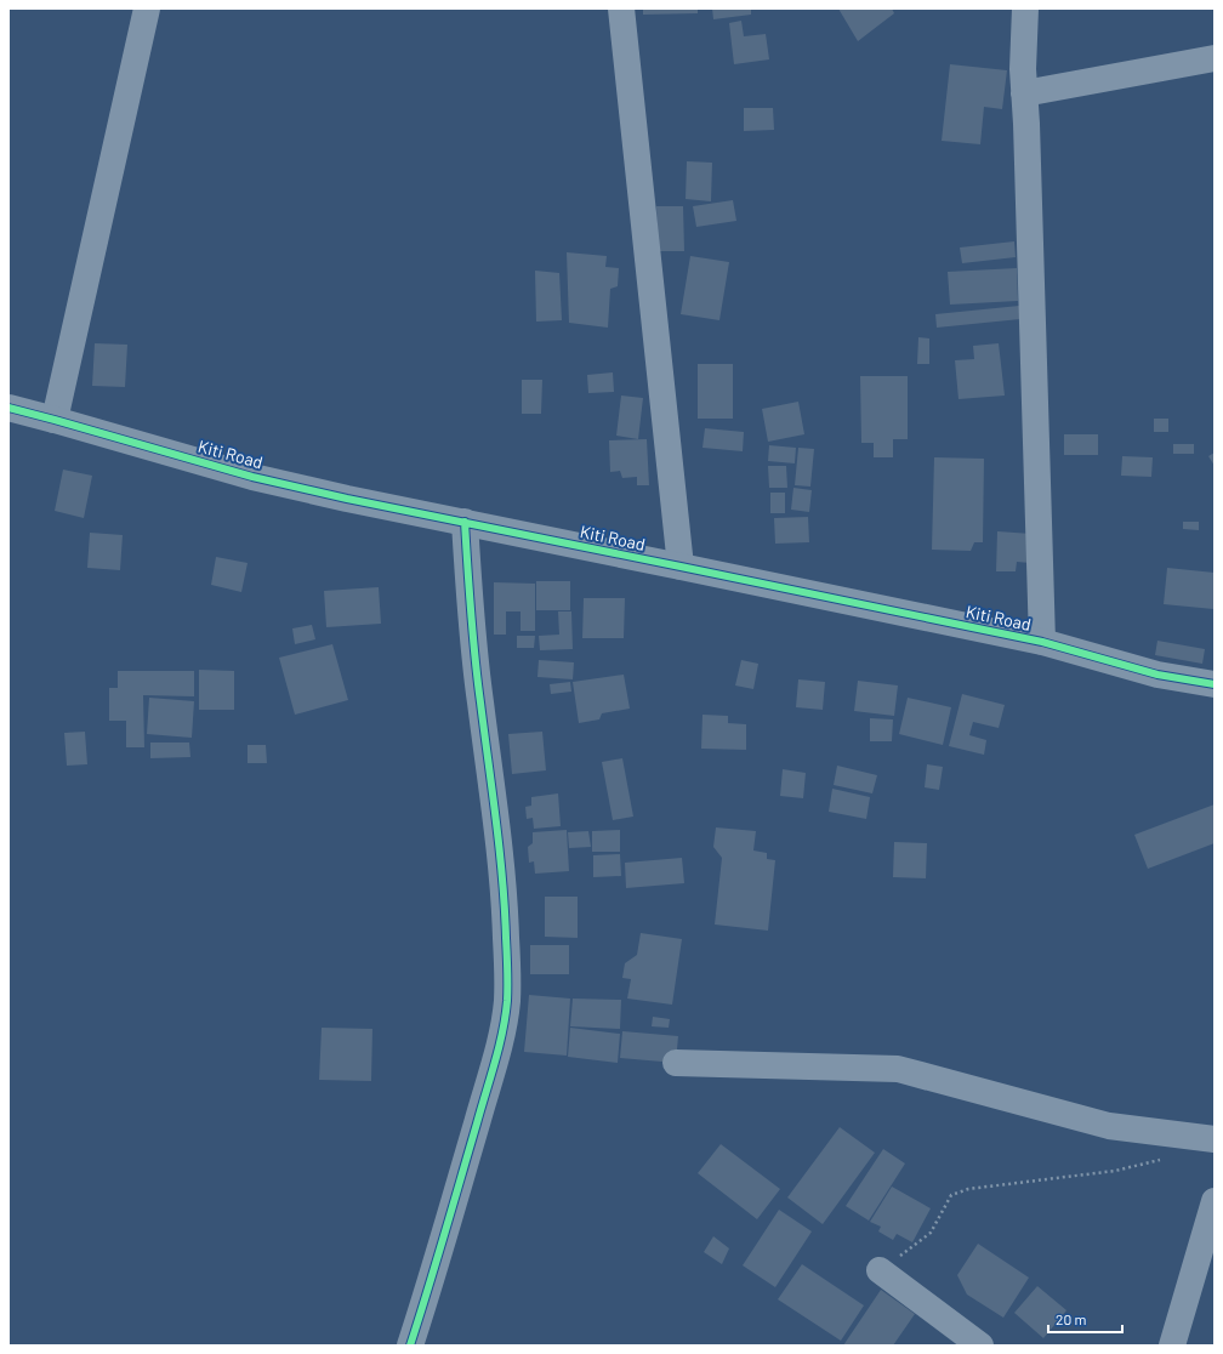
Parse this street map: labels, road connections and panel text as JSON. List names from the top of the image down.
{
  "streets": {
    "street": ["Kiti Road"]
  },
  "scale_bar": "20 m"
}
